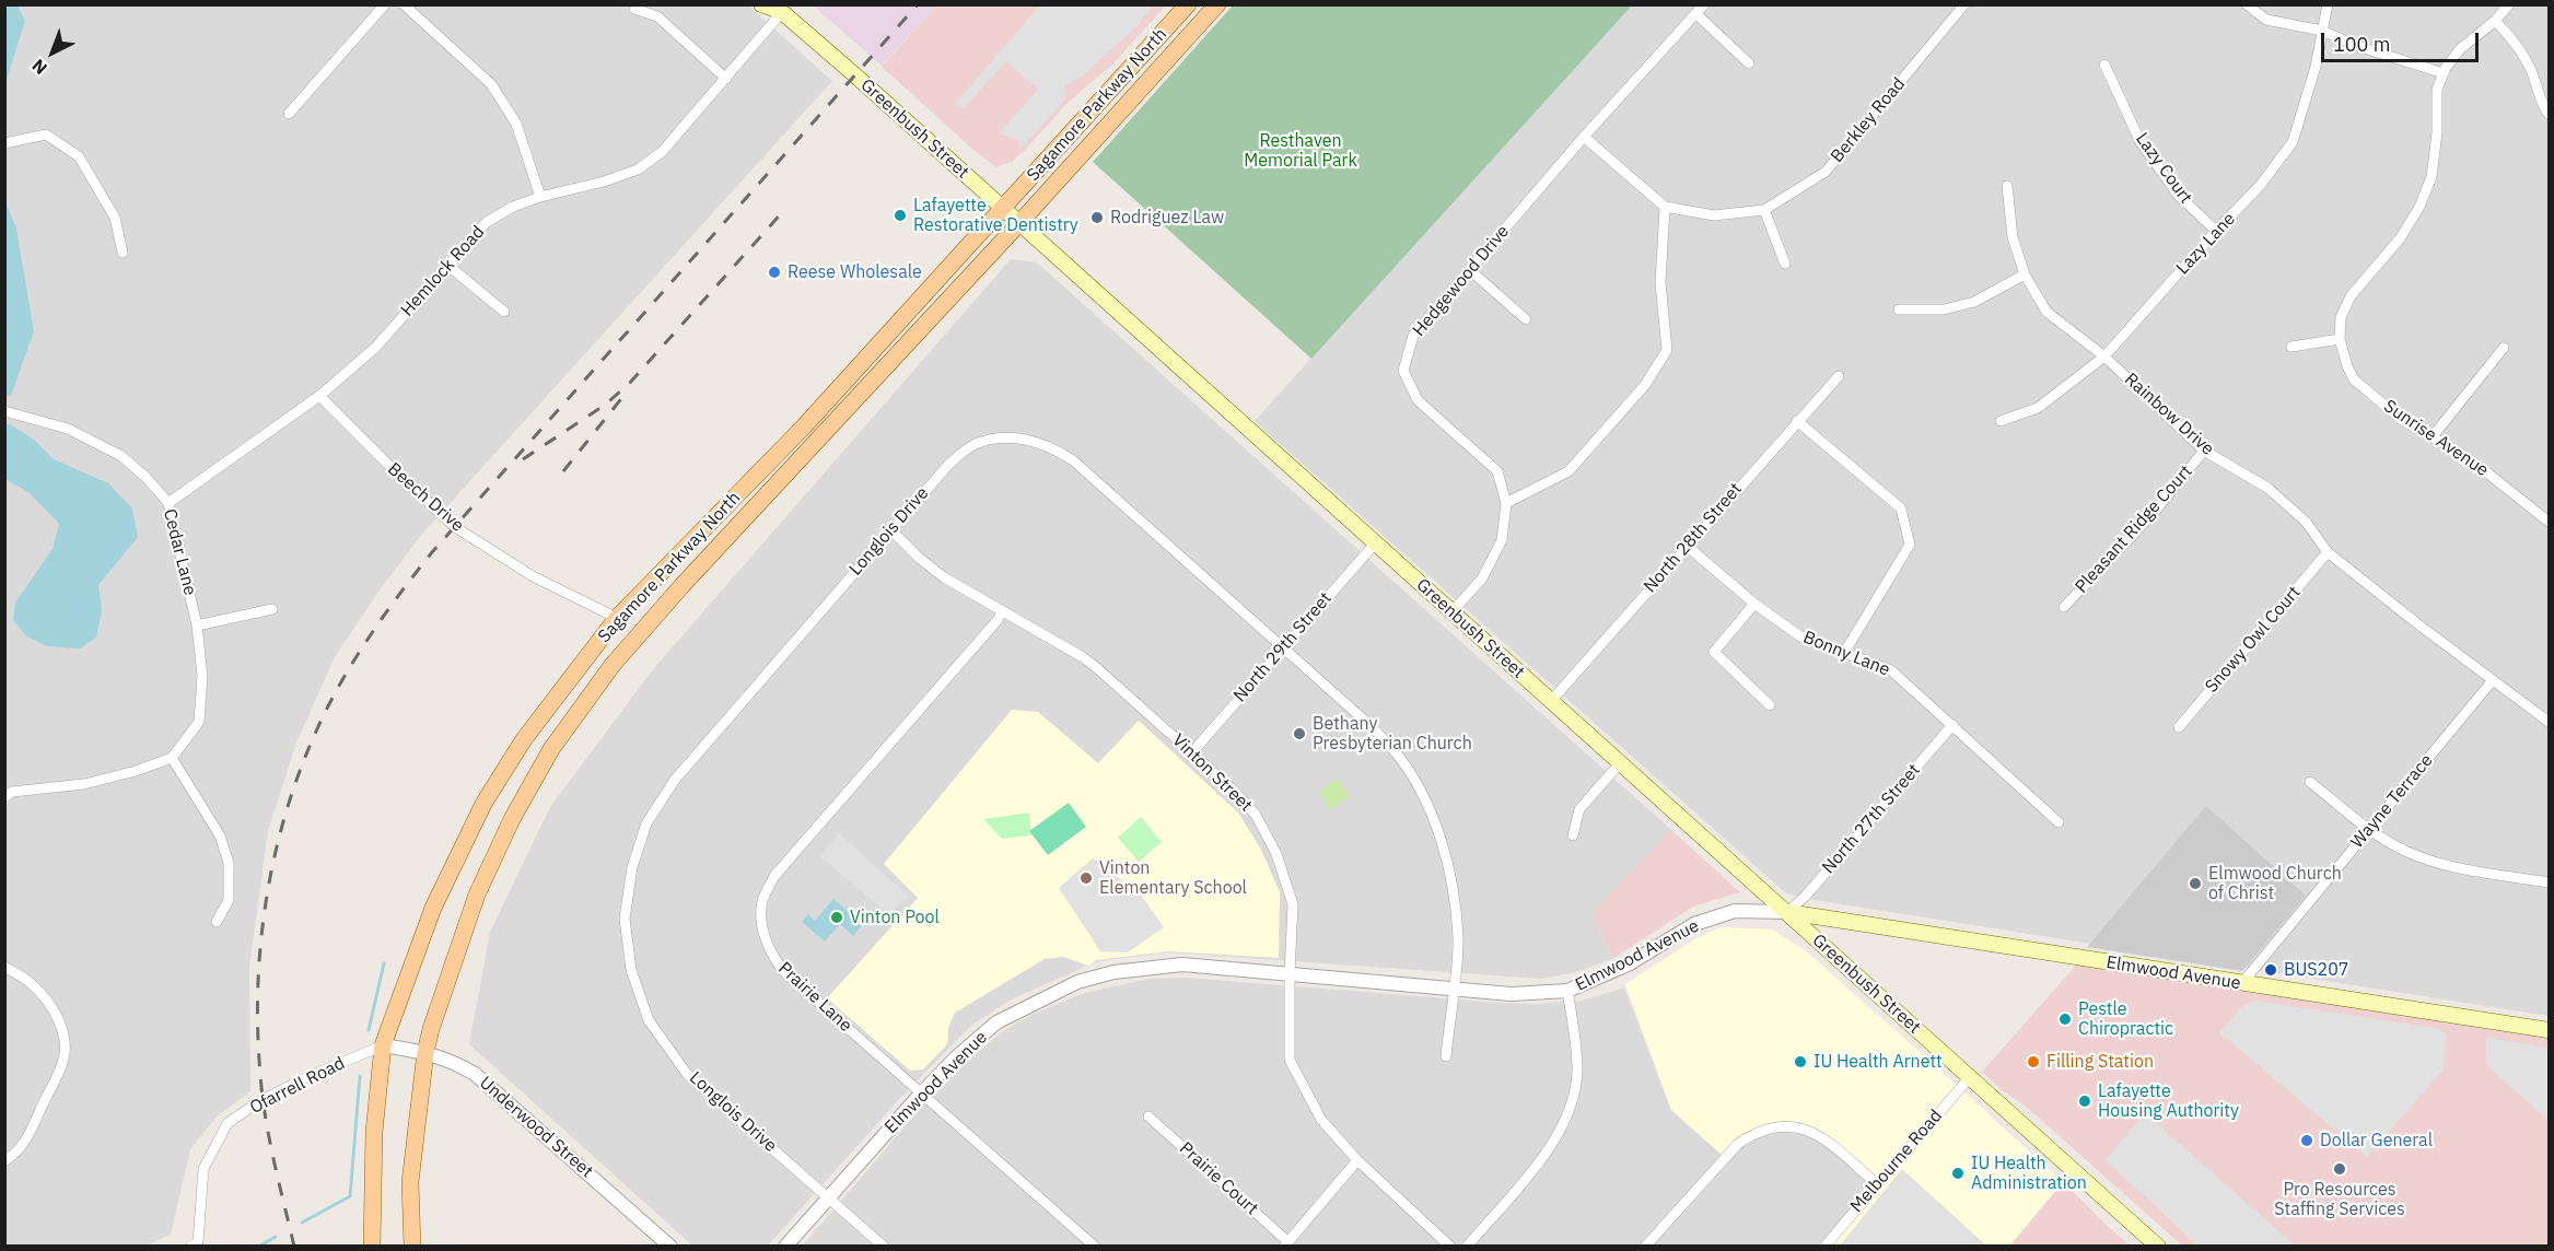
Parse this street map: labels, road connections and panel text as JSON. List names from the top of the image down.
{
  "streets": {
    "main road": ["Sagamore Parkway North", "Greenbush Street", "Elmwood Avenue"],
    "street": [
      "Berkley Road",
      "Lazy Court",
      "Lazy Lane",
      "Hemlock Road",
      "Hedgewood Drive",
      "Rainbow Drive",
      "Sunrise Avenue",
      "Beech Drive",
      "Pleasant Ridge Court",
      "Longlois Drive",
      "North 28th Street",
      "Cedar Lane",
      "Snowy Owl Court",
      "North 29th Street",
      "Bonny Lane",
      "Vinton Street",
      "Wayne Terrace",
      "North 27th Street",
      "Prairie Lane",
      "Ofarrell Road",
      "Underwood Street",
      "Melbourne Road",
      "Prairie Court"
    ]
  },
  "crossings": [
    ["Sagamore Parkway North", "Greenbush Street"],
    ["Sagamore Parkway North", "Beech Drive"],
    ["Sagamore Parkway North", "Ofarrell Road"],
    ["Sagamore Parkway North", "Underwood Street"],
    ["Greenbush Street", "Hemlock Road"],
    ["Greenbush Street", "Hedgewood Drive"],
    ["Greenbush Street", "North 28th Street"],
    ["Greenbush Street", "North 29th Street"],
    ["Greenbush Street", "North 27th Street"],
    ["Greenbush Street", "Elmwood Avenue"],
    ["Greenbush Street", "Melbourne Road"],
    ["Lazy Court", "Lazy Lane"],
    ["Lazy Lane", "Rainbow Drive"],
    ["Hemlock Road", "Beech Drive"],
    ["Hemlock Road", "Cedar Lane"],
    ["Rainbow Drive", "Pleasant Ridge Court"],
    ["Rainbow Drive", "Snowy Owl Court"],
    ["Rainbow Drive", "Wayne Terrace"],
    ["Longlois Drive", "North 29th Street"],
    ["Longlois Drive", "Vinton Street"],
    ["Longlois Drive", "Elmwood Avenue"],
    ["North 28th Street", "Bonny Lane"],
    ["North 29th Street", "Vinton Street"],
    ["Bonny Lane", "North 27th Street"],
    ["Vinton Street", "Elmwood Avenue"],
    ["Vinton Street", "Prairie Lane"],
    ["Wayne Terrace", "Elmwood Avenue"],
    ["North 27th Street", "Elmwood Avenue"],
    ["Elmwood Avenue", "Prairie Lane"],
    ["Ofarrell Road", "Underwood Street"]
  ],
  "parks": ["Resthaven Memorial Park"],
  "places": [
    "Lafayette Restorative Dentistry",
    "Rodriguez Law",
    "Reese Wholesale",
    "Bethany Presbyterian Church",
    "Vinton Elementary School",
    "Elmwood Church of Christ",
    "Vinton Pool",
    "BUS207",
    "Pestle Chiropractic",
    "IU Health Arnett",
    "Filling Station",
    "Lafayette Housing Authority",
    "Dollar General",
    "Pro Resources Staffing Services",
    "IU Health Administration"
  ],
  "scale_bar": "100 m",
  "north": "bottom left"
}
